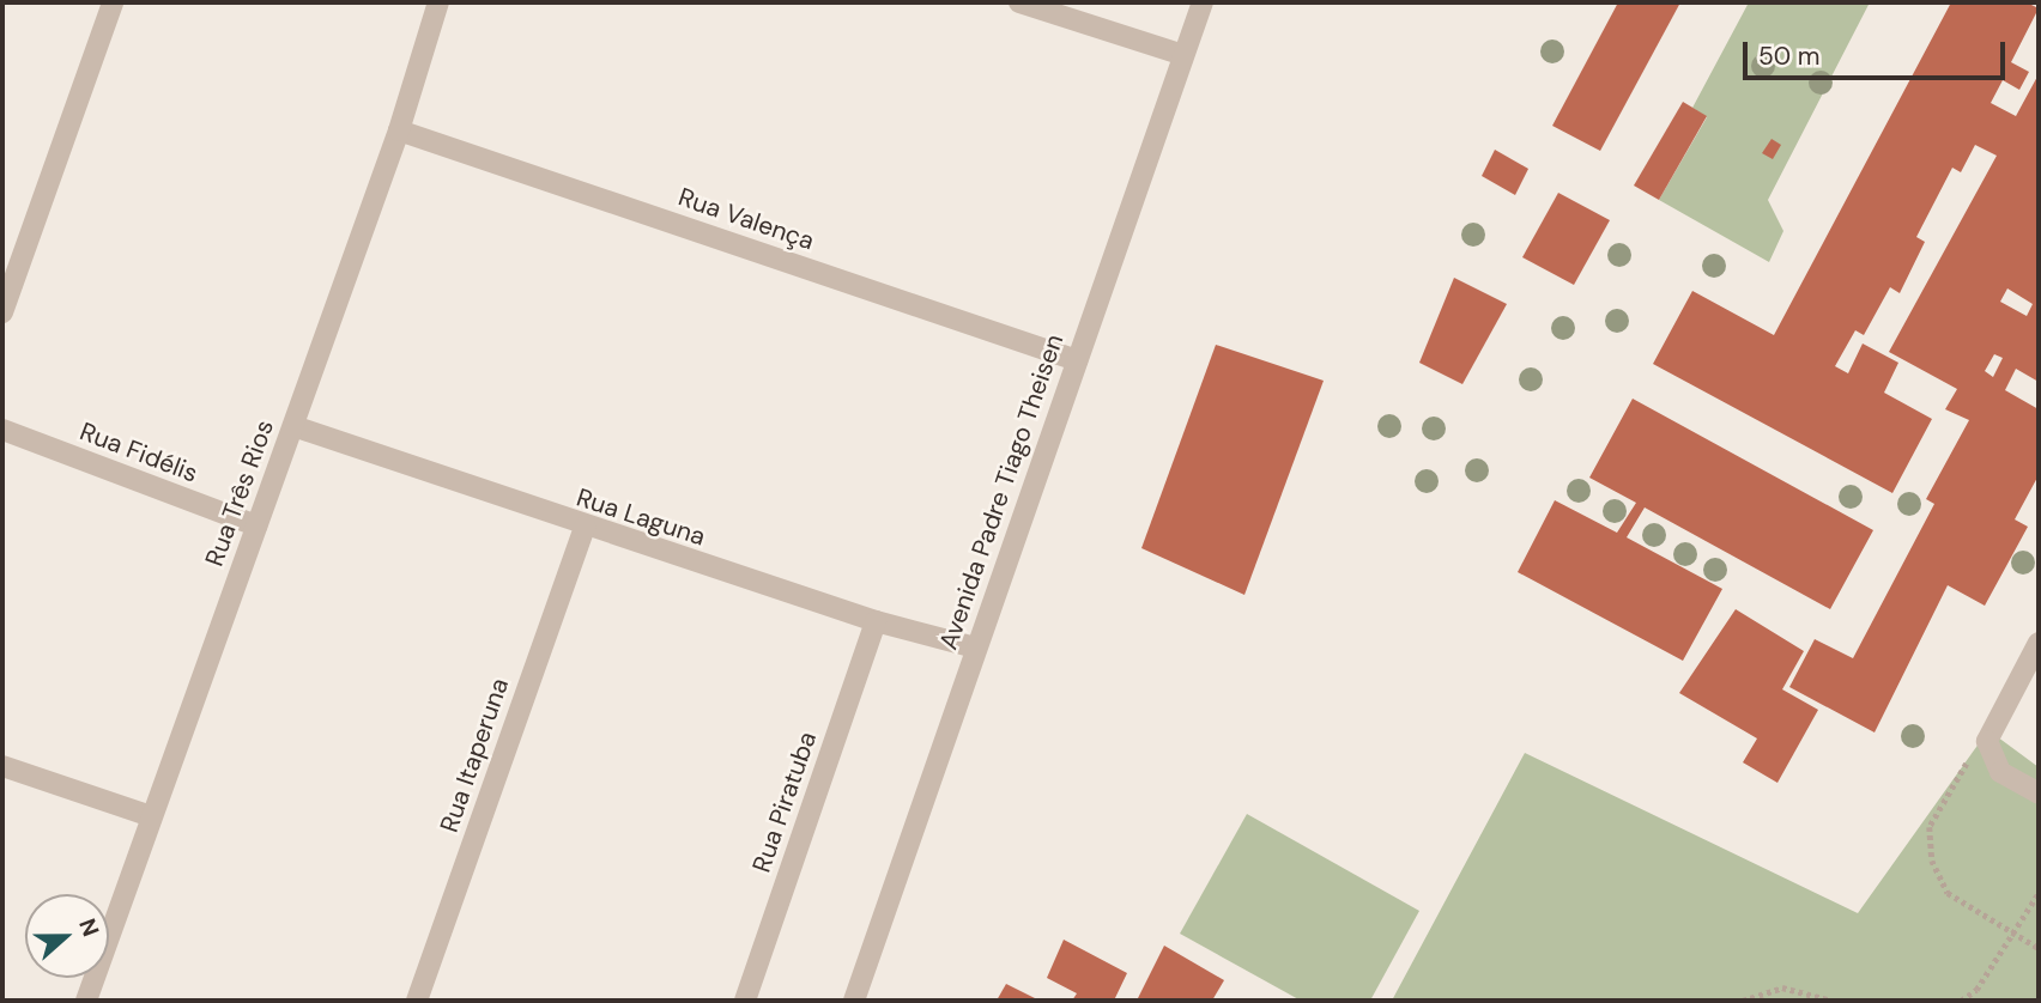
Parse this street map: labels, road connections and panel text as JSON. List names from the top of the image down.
{
  "streets": {
    "street": [
      "Rua Valença",
      "Rua Fidélis",
      "Avenida Padre Tiago Theisen",
      "Rua Três Rios",
      "Rua Laguna",
      "Rua Itaperuna",
      "Rua Piratuba"
    ]
  },
  "crossings": [
    ["Rua Valença", "Avenida Padre Tiago Theisen"],
    ["Rua Valença", "Rua Três Rios"],
    ["Rua Fidélis", "Rua Três Rios"],
    ["Avenida Padre Tiago Theisen", "Rua Laguna"],
    ["Rua Três Rios", "Rua Laguna"],
    ["Rua Laguna", "Rua Itaperuna"],
    ["Rua Laguna", "Rua Piratuba"]
  ],
  "scale_bar": "50 m",
  "north": "right"
}
